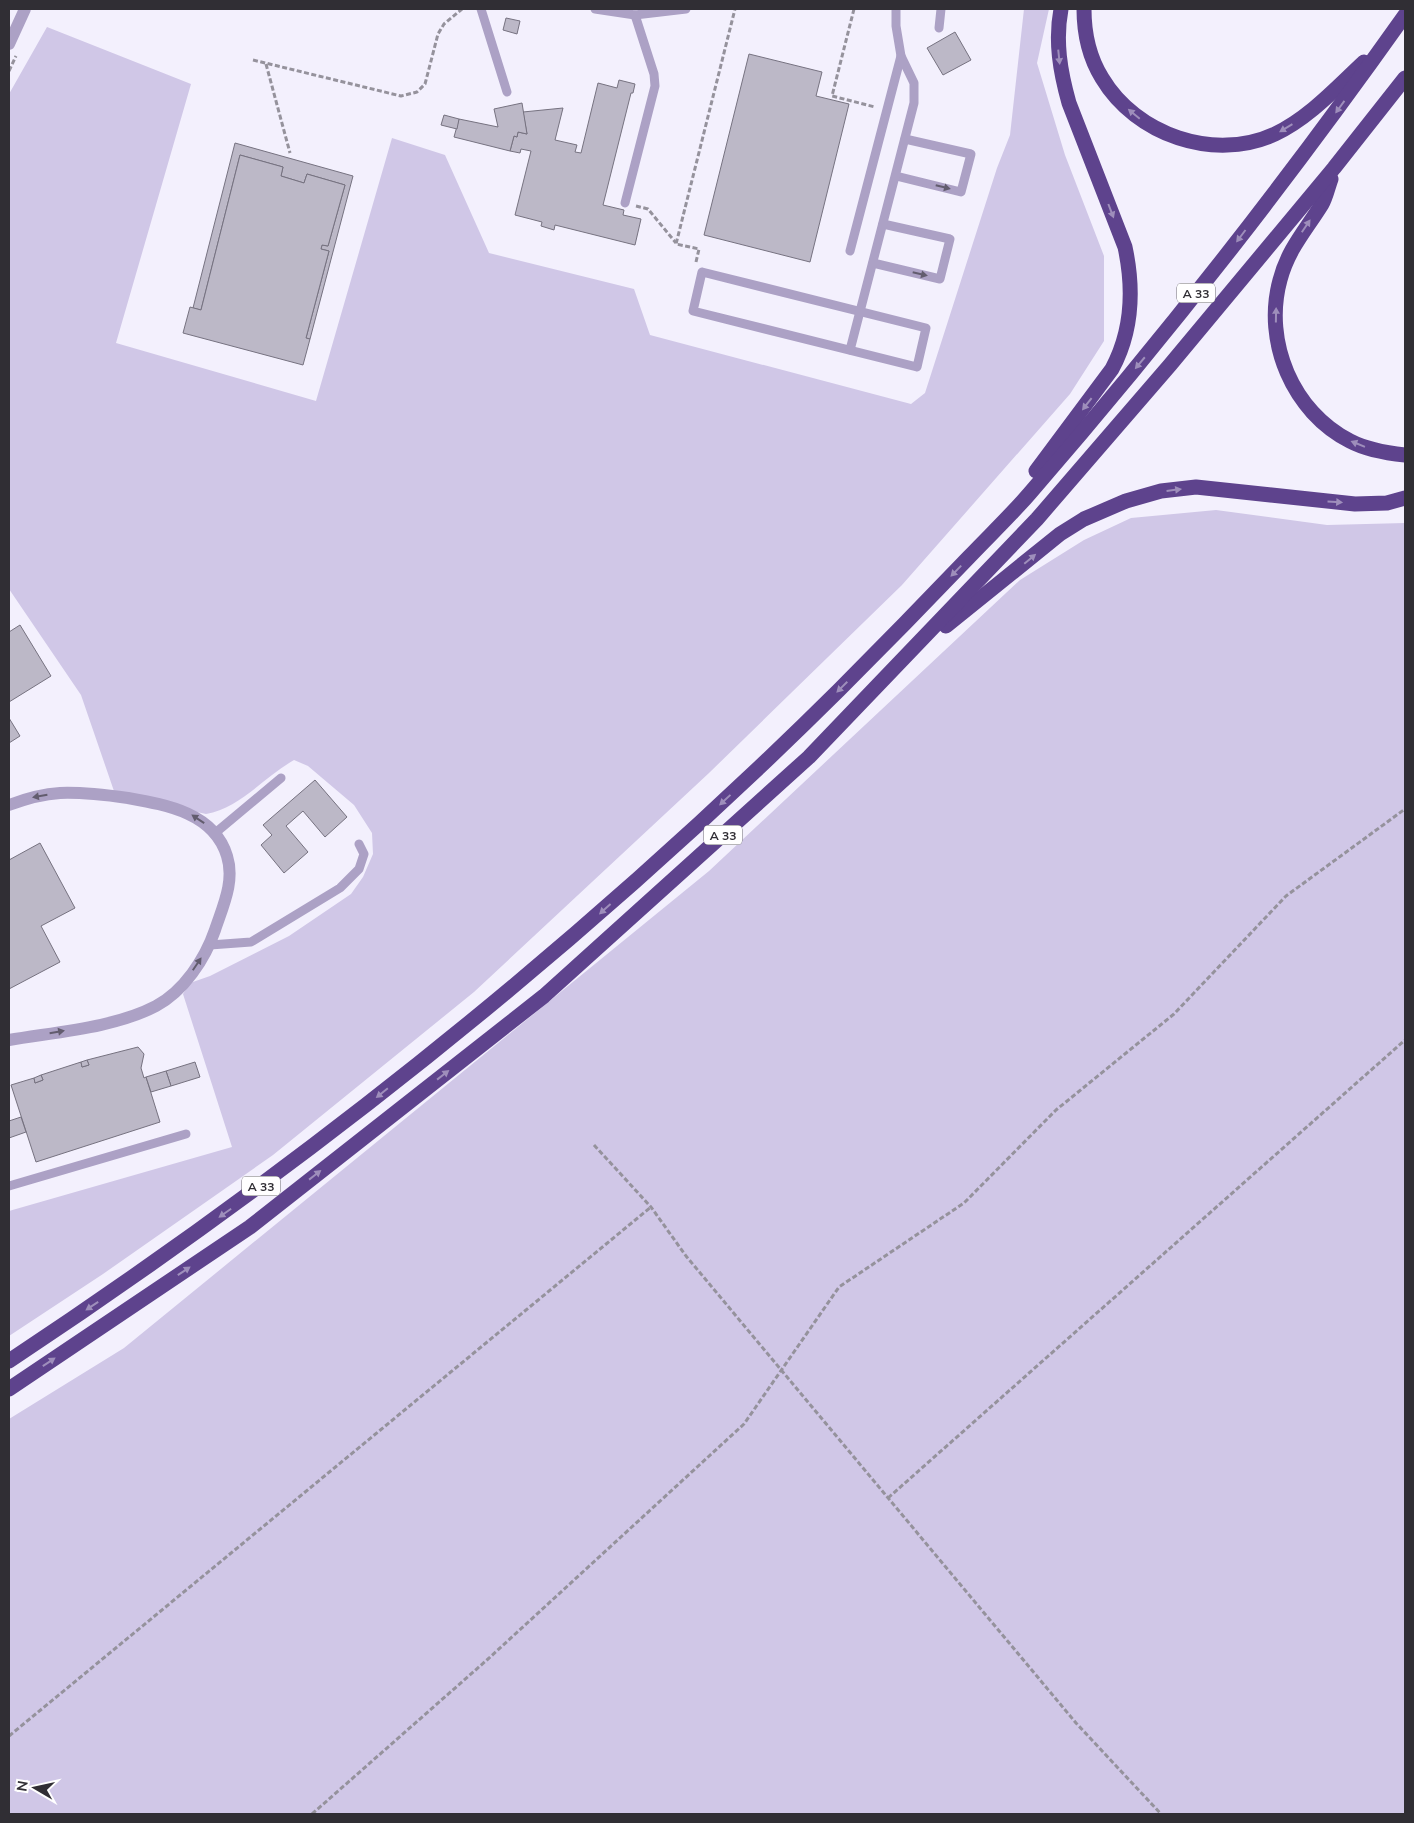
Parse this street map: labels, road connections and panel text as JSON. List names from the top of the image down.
{
  "streets": {
    "highway": ["A 33"]
  },
  "north": "left"
}
